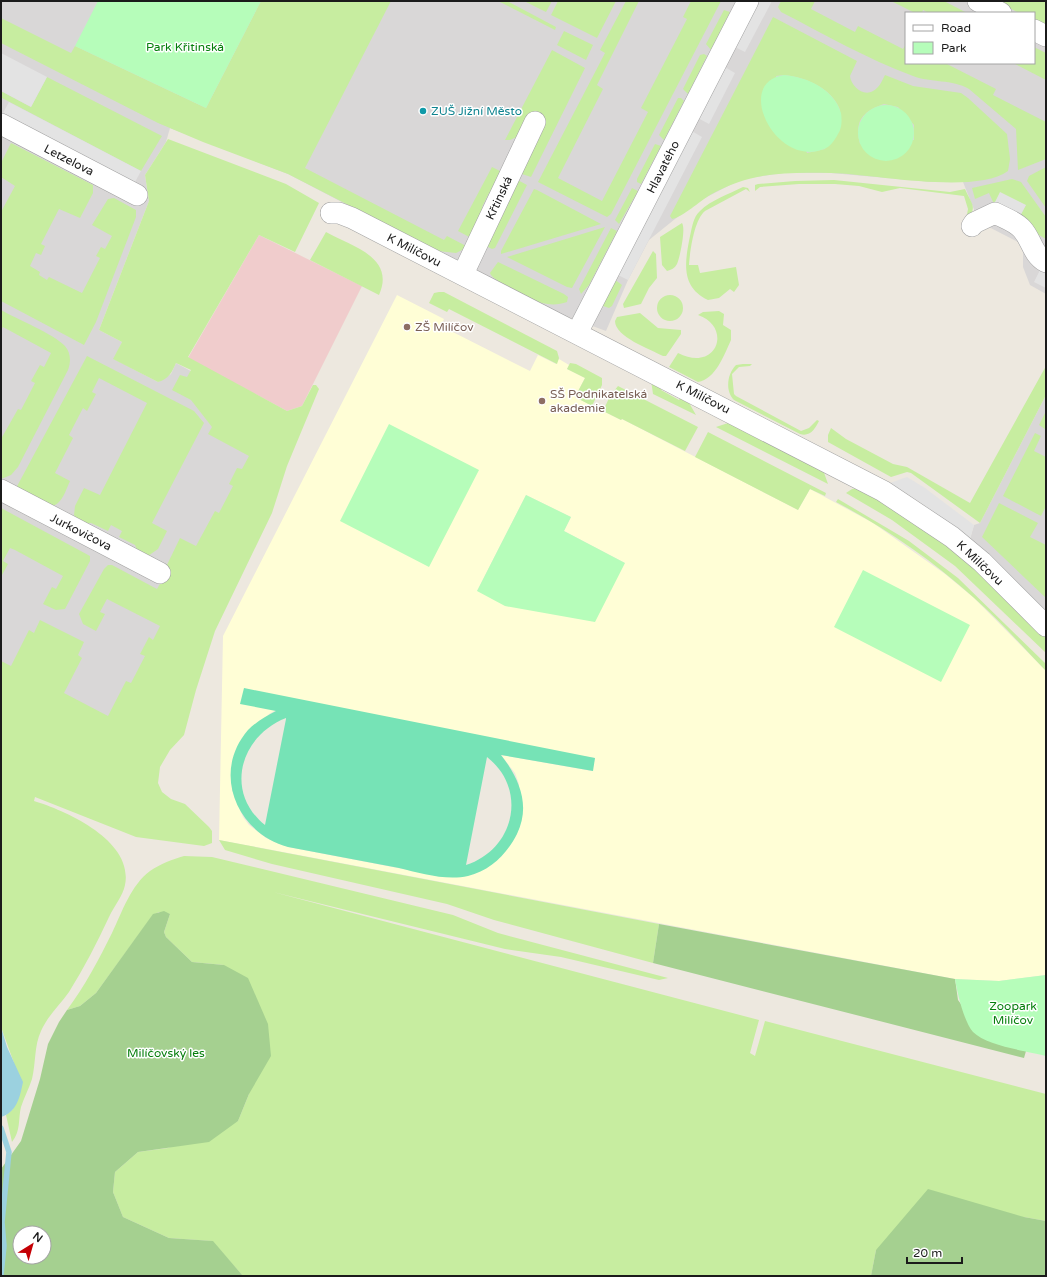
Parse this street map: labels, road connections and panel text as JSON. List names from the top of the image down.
{
  "streets": {
    "street": [
      "Letzelova",
      "Hlavatého",
      "Křtinská",
      "K Milíčovu",
      "Jurkovičova"
    ]
  },
  "crossings": [
    ["Hlavatého", "K Milíčovu"],
    ["Křtinská", "K Milíčovu"]
  ],
  "parks": ["Park Křitinská", "Zoopark Milíčov", "Milíčovský les"],
  "places": ["ZUŠ Jižní Město", "ZŠ Milíčov", "SŠ Podnikatelská akademie"],
  "legend": ["Road", "Park"],
  "scale_bar": "20 m",
  "north": "top right"
}
